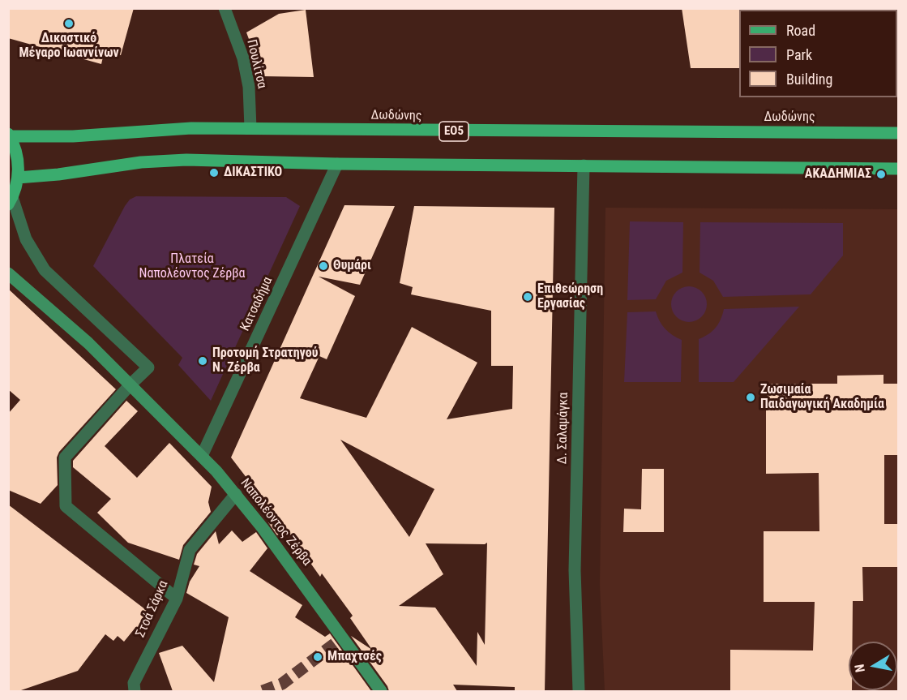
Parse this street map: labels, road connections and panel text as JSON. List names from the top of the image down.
{
  "streets": {
    "main road": ["Δωδώνης", "ΕΟ5", "Ναπολέοντος Ζέρβα"],
    "street": [
      "Πουλίτσα",
      "Κατσαδήμα",
      "Δ. Σαλαμάγκα",
      "Στοά Σάρκα"
    ]
  },
  "crossings": [
    ["Πουλίτσα", "Δωδώνης"],
    ["Κατσαδήμα", "Ναπολέοντος Ζέρβα"],
    ["Ναπολέοντος Ζέρβα", "Στοά Σάρκα"]
  ],
  "parks": ["Πλατεία Ναπολέοντος Ζέρβα"],
  "places": [
    "Δικαστικό Μέγαρο Ιωαννίνων",
    "ΔΙΚΑΣΤΙΚΟ",
    "ΑΚΑΔΗΜΙΑΣ",
    "Θυμάρι",
    "Επιθεώρηση Εργασίας",
    "Προτομή Στρατηγού Ν. Ζέρβα",
    "Ζωσιμαία Παιδαγωγική Ακαδημία",
    "Μπαχτσές"
  ],
  "legend": ["Road", "Park", "Building"],
  "north": "left"
}
